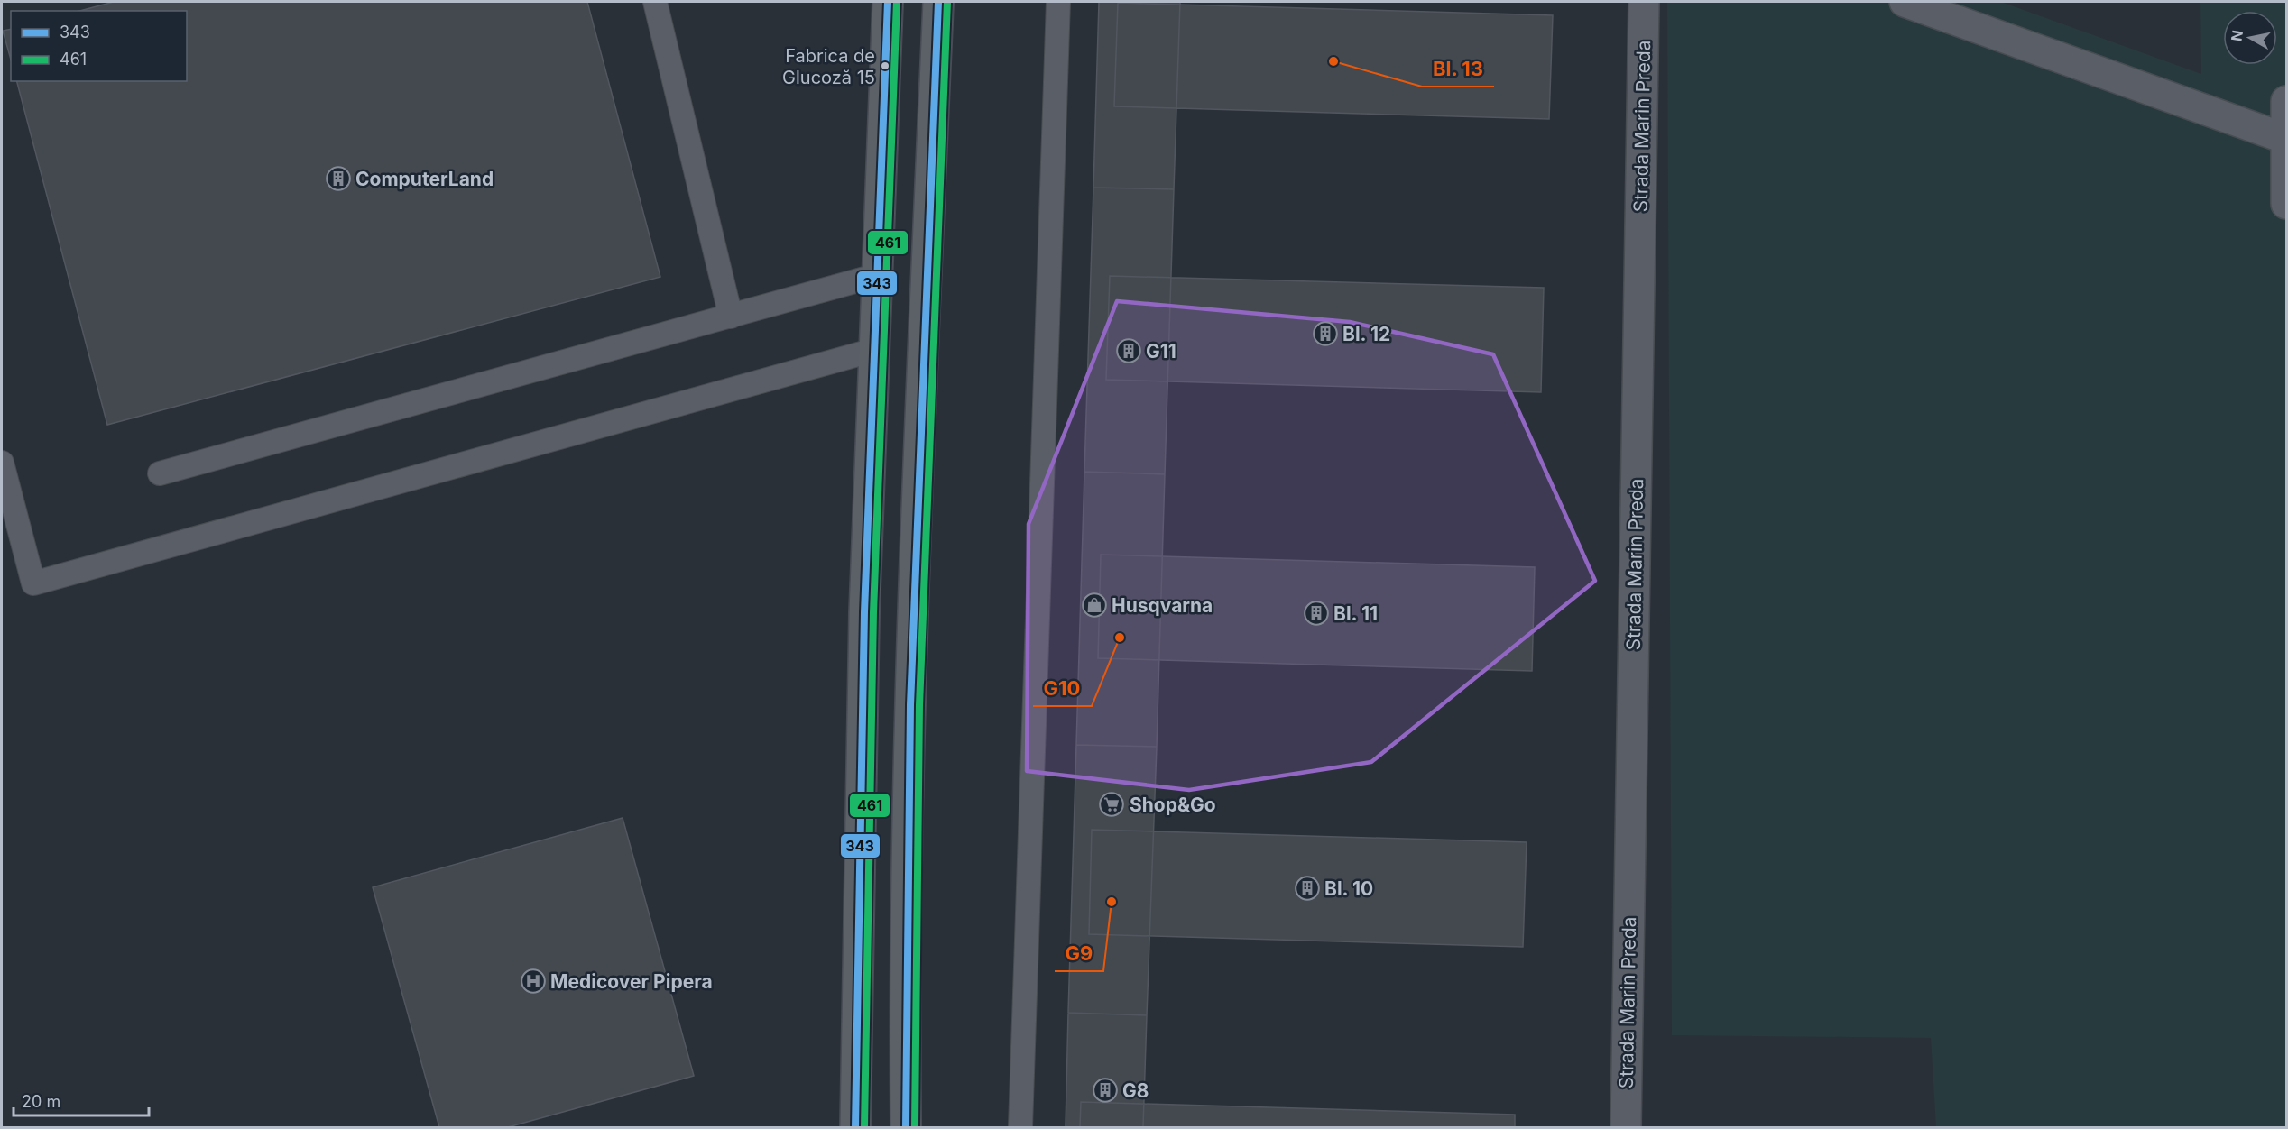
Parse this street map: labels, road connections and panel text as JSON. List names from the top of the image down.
{
  "streets": {
    "street": ["Strada Marin Preda"]
  },
  "places": {
    "other": [
      "Bl. 13",
      "Fabrica de Glucoză 15",
      "G10",
      "G9"
    ],
    "building": [
      "ComputerLand",
      "Bl. 12",
      "G11",
      "Bl. 11",
      "Bl. 10",
      "G8"
    ],
    "shop": ["Husqvarna"],
    "supermarket": ["Shop&Go"],
    "hospital": ["Medicover Pipera"]
  },
  "lines": ["transit line 343", "transit line 461"],
  "legend": ["343", "461"],
  "scale_bar": "20 m",
  "north": "left"
}
